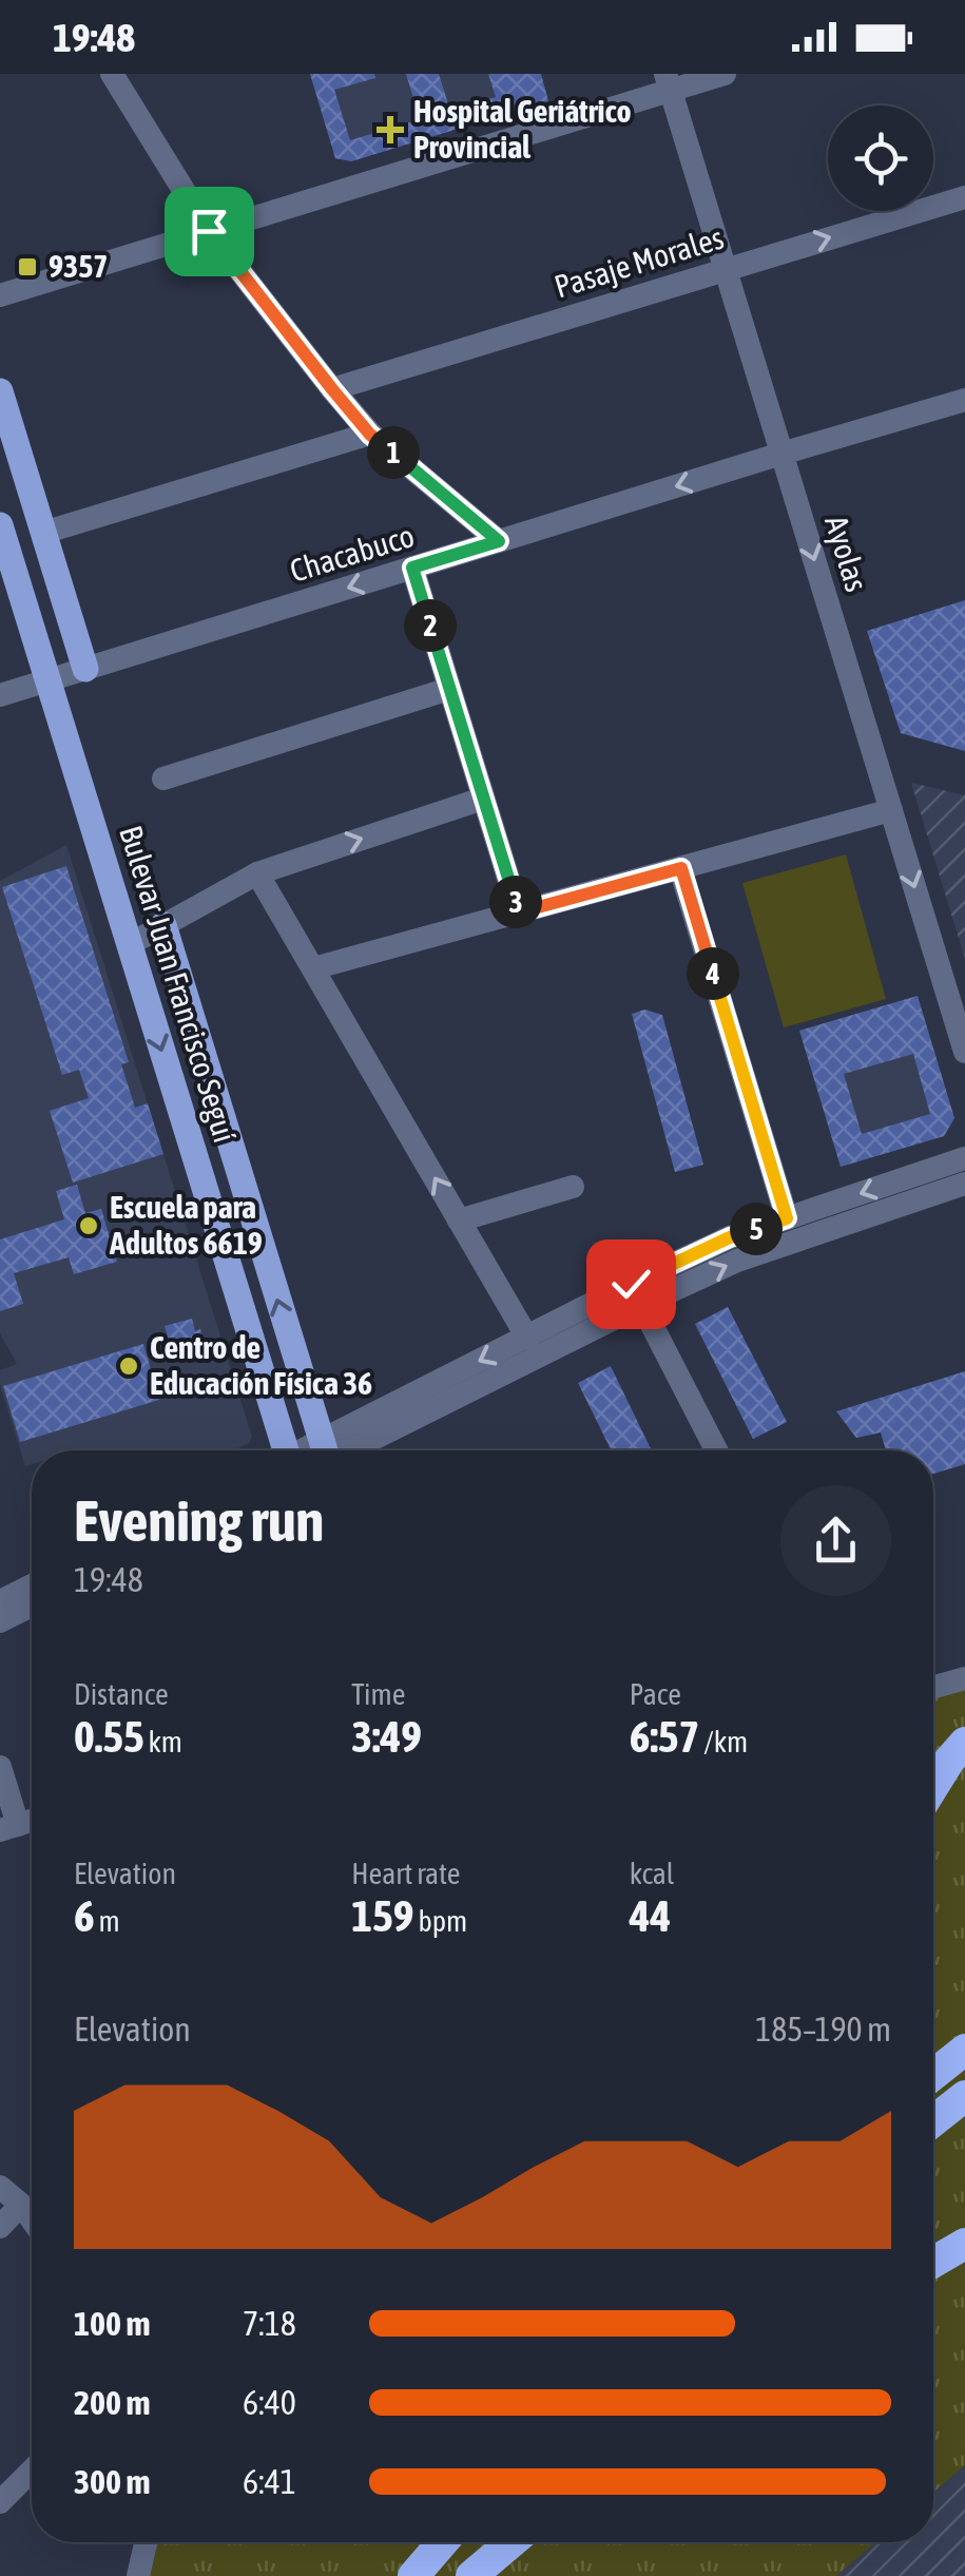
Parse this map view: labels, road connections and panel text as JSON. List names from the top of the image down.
{
  "streets": {
    "main road": ["Bulevar Juan Francisco Seguí"],
    "street": ["Pasaje Morales", "Chacabuco", "Ayolas"]
  },
  "crossings": [
    ["Pasaje Morales", "Ayolas"],
    ["Chacabuco", "Ayolas"],
    ["Chacabuco", "Bulevar Juan Francisco Seguí"]
  ],
  "one_way": ["Pasaje Morales", "Ayolas"],
  "places": {
    "health": ["Hospital Geriátrico Provincial"],
    "transit": ["9357"],
    "other": ["Escuela para Adultos 6619", "Centro de Educación Física 36"]
  },
  "page": {
    "status": "19:48",
    "pins": [
      "1",
      "2",
      "3",
      "4",
      "5"
    ],
    "heading": ["Evening run", "19:48"],
    "stats": [
      ["Distance", "0.55 km"],
      ["Time", "3:49"],
      ["Pace", "6:57 /km"],
      ["Elevation", "6 m"],
      ["Heart rate", "159 bpm"],
      ["kcal", "44"]
    ],
    "chart": ["Elevation", "185–190 m"],
    "list": [
      {
        "name": "100 m",
        "note": "7:18"
      },
      {
        "name": "200 m",
        "note": "6:40"
      },
      {
        "name": "300 m",
        "note": "6:41"
      }
    ]
  }
}
